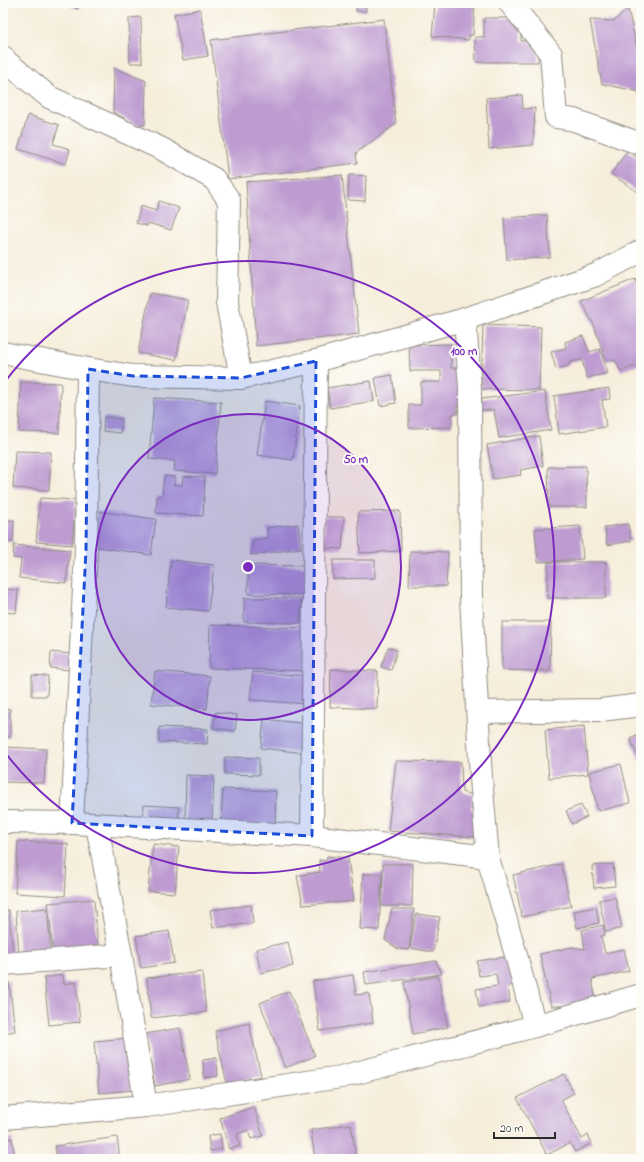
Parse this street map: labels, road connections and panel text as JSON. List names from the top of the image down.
{
  "scale_bar": "20 m",
  "rings": ["100 m", "50 m"]
}
